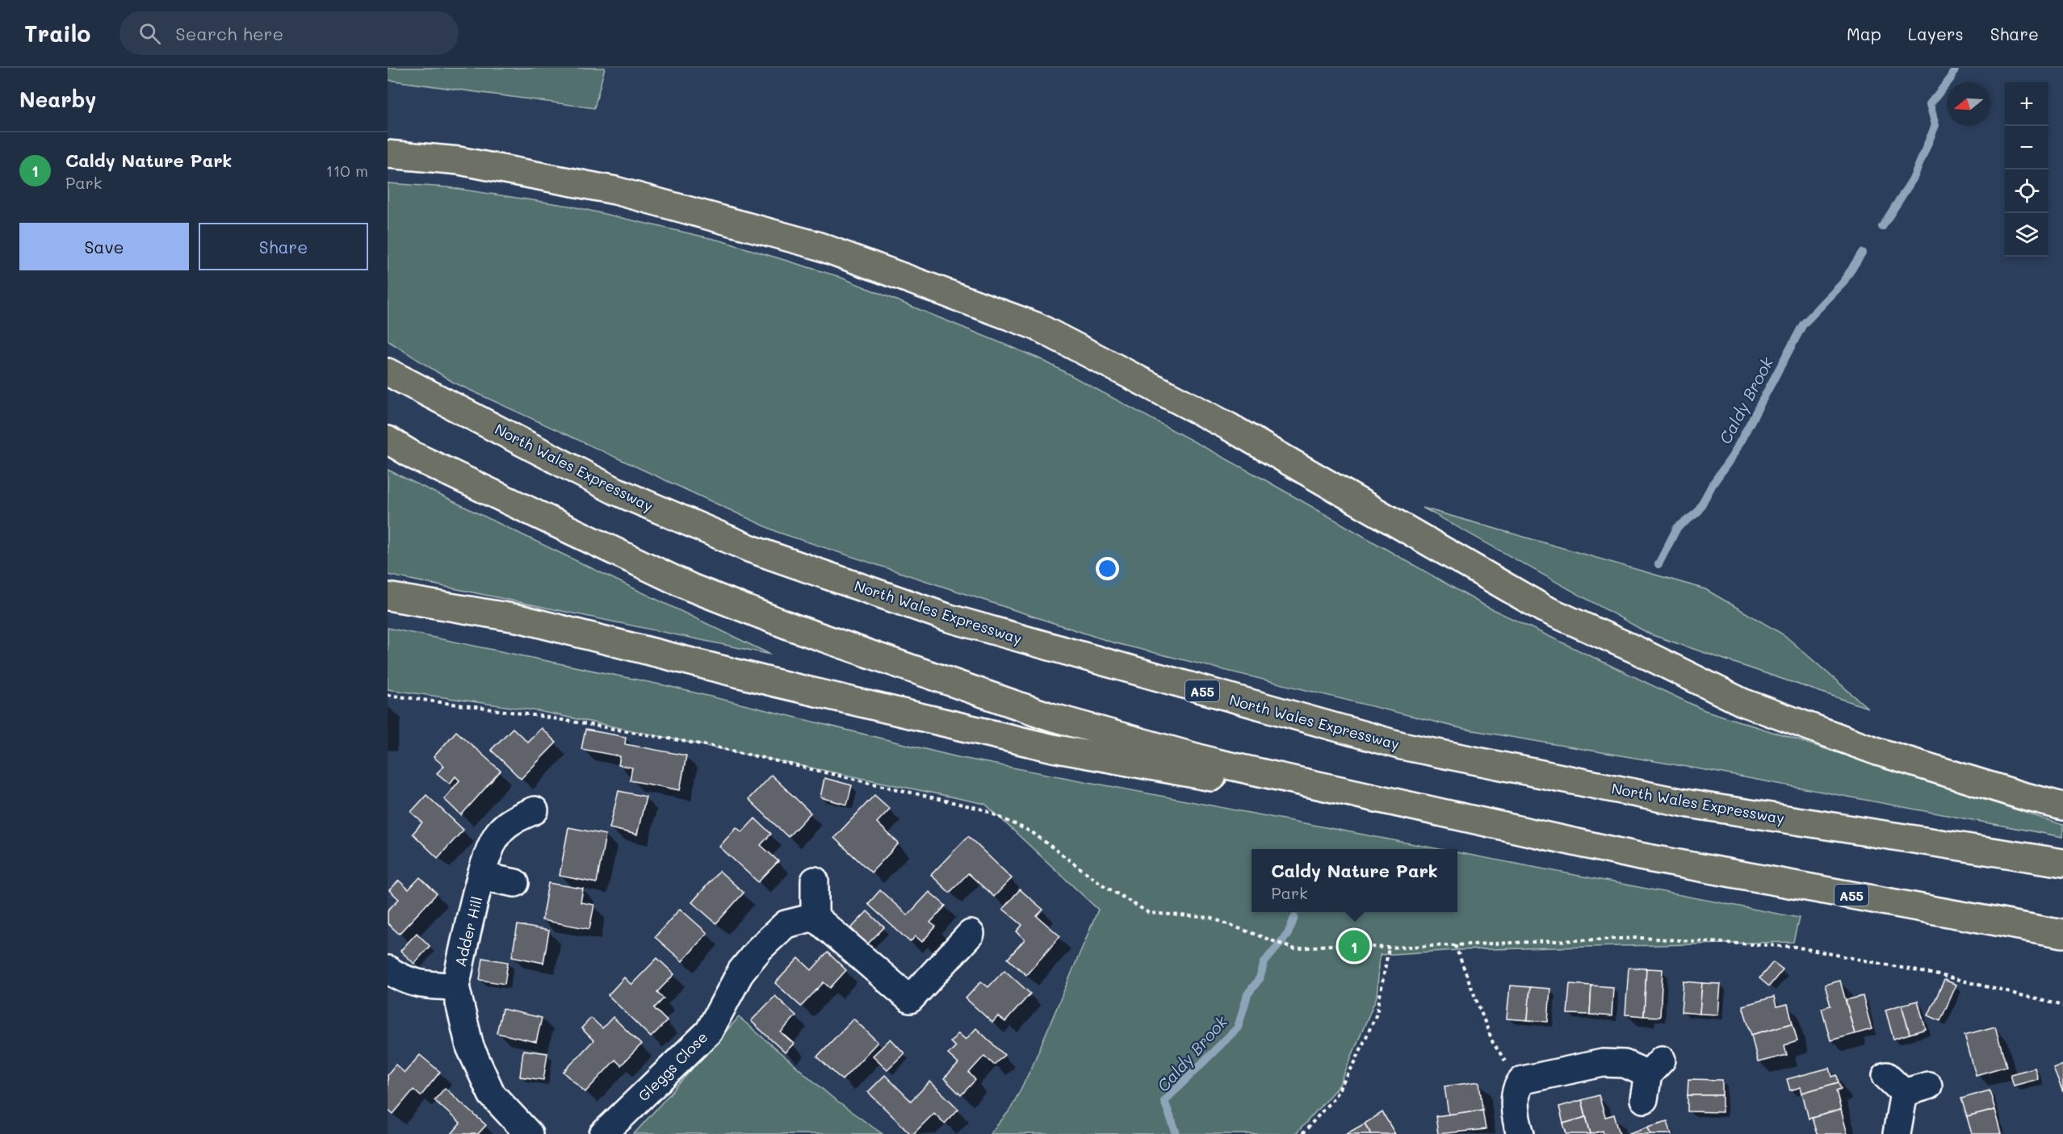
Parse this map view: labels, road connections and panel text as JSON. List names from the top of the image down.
{
  "streets": {
    "highway": ["North Wales Expressway", "A55"],
    "street": ["Adder Hill", "Gleggs Close"]
  },
  "water": ["Caldy Brook"],
  "north": "left",
  "page": {
    "header": "Trailo",
    "search": "Search here",
    "nav": ["Map", "Layers", "Share"],
    "heading": "Nearby",
    "map_buttons": ["+", "−"],
    "list": [
      {
        "mark": "1",
        "name": "Caldy Nature Park",
        "note": "Park",
        "value": "110 m"
      }
    ],
    "buttons": ["Save", "Share"],
    "popup": ["Caldy Nature Park", "Park"],
    "pins": "1"
  }
}
